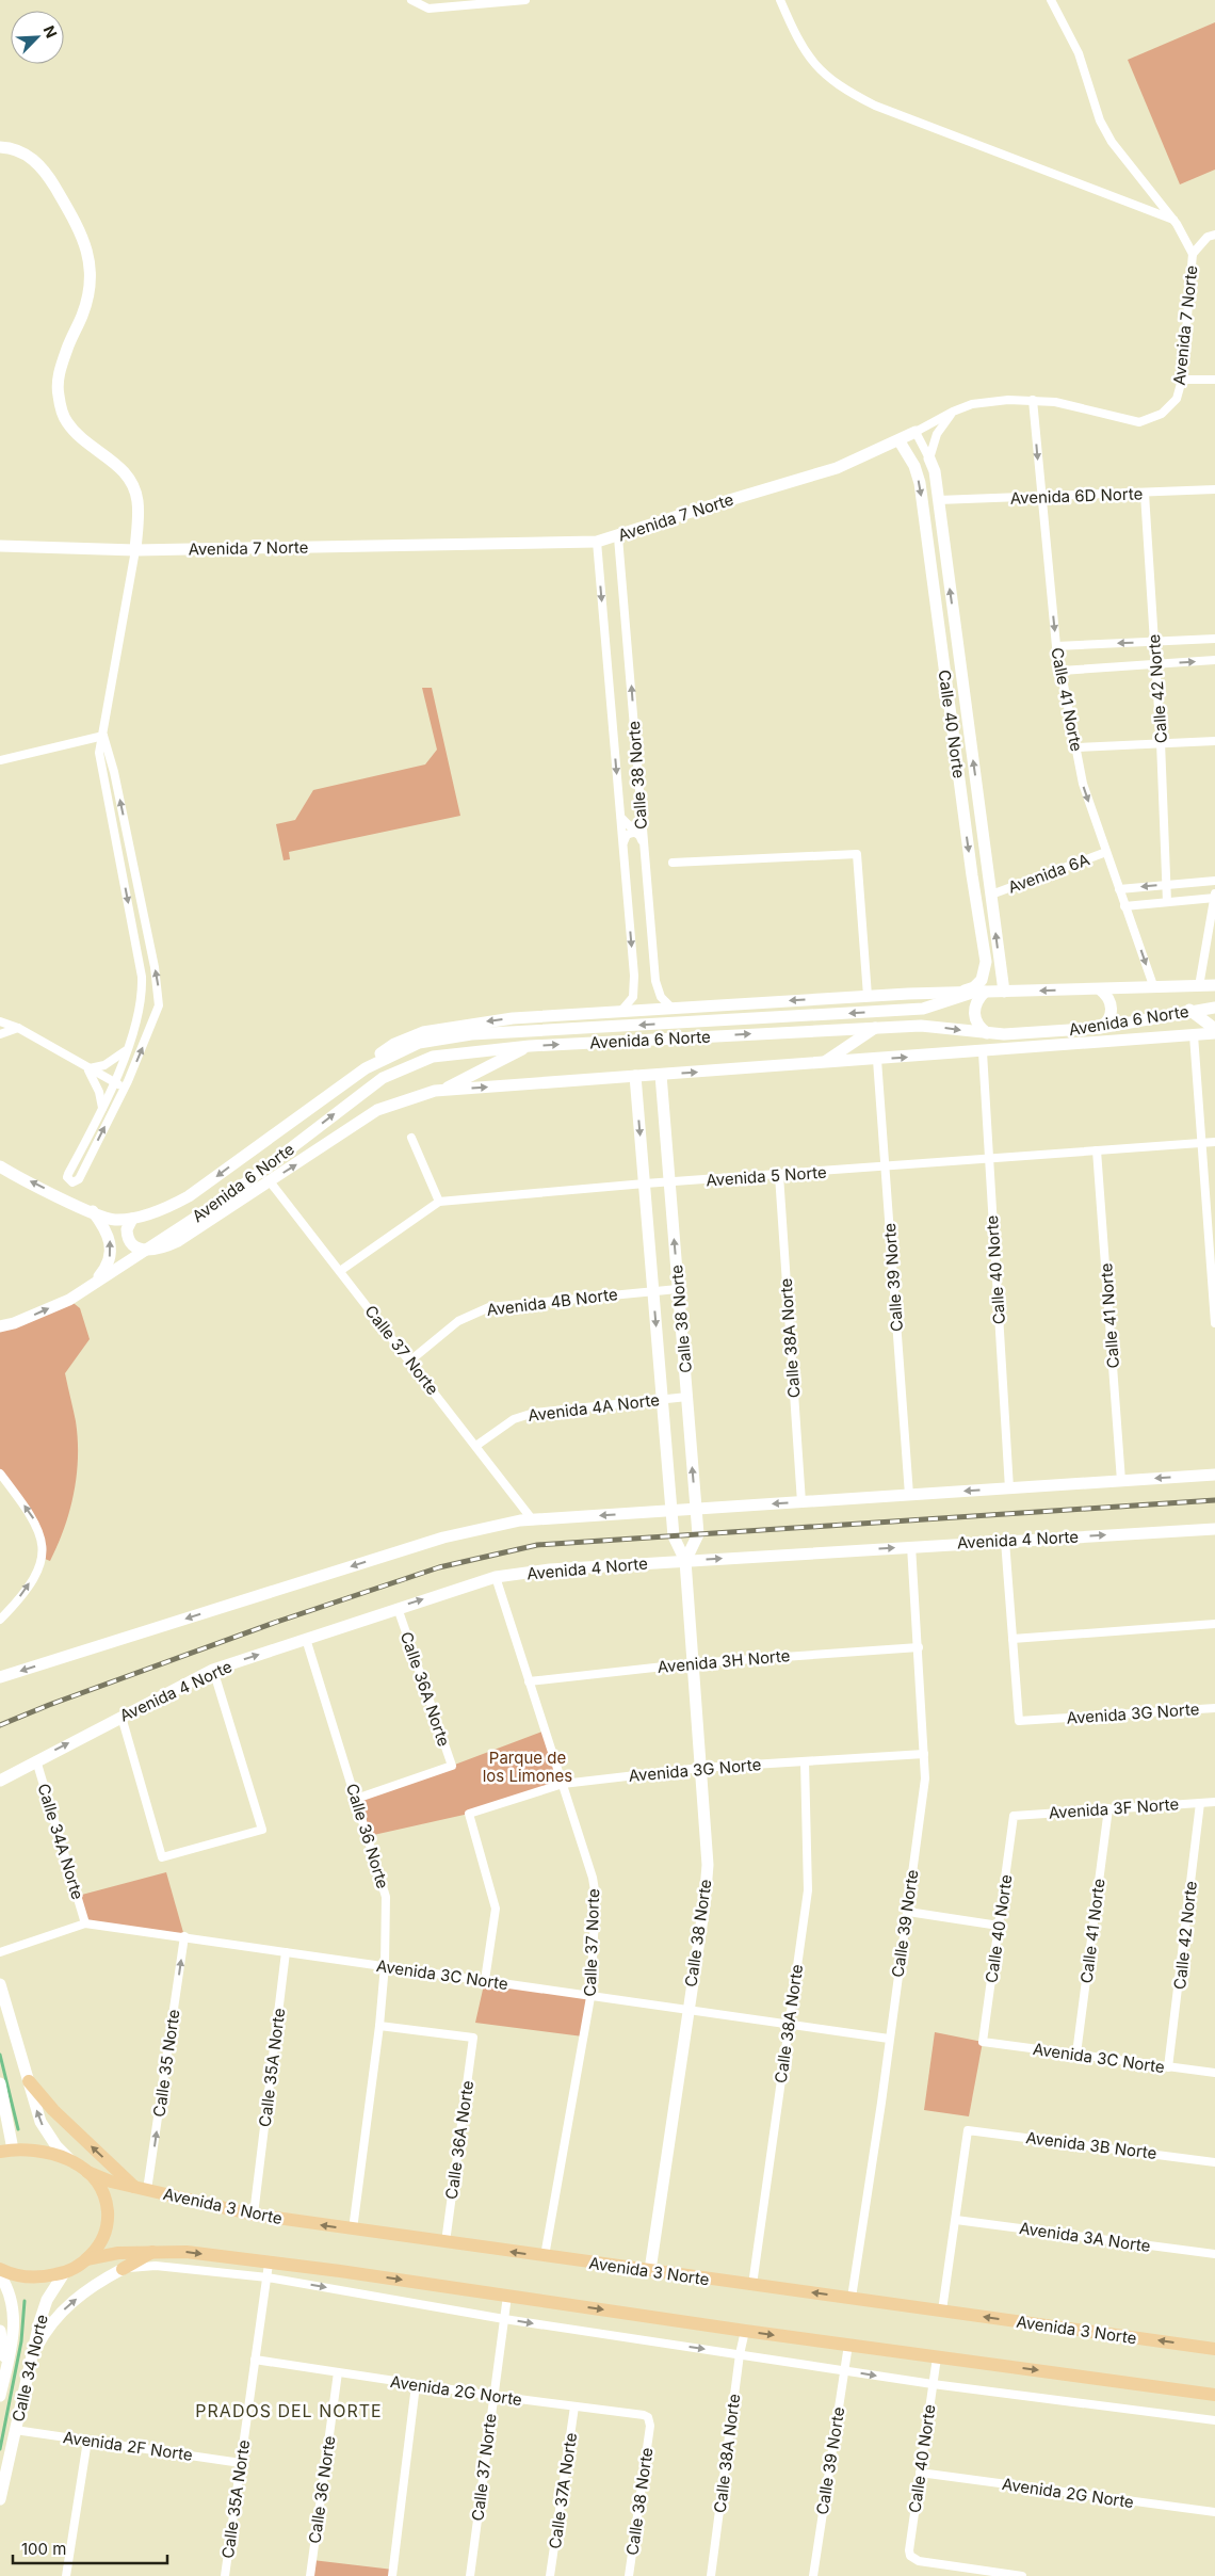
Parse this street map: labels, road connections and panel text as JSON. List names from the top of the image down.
{
  "streets": {
    "main road": ["Avenida 3 Norte"],
    "street": [
      "Avenida 7 Norte",
      "Avenida 6D Norte",
      "Calle 42 Norte",
      "Calle 41 Norte",
      "Calle 40 Norte",
      "Calle 38 Norte",
      "Avenida 6A",
      "Avenida 6 Norte",
      "Avenida 5 Norte",
      "Calle 39 Norte",
      "Avenida 4B Norte",
      "Calle 38A Norte",
      "Calle 37 Norte",
      "Avenida 4A Norte",
      "Avenida 4 Norte",
      "Avenida 3H Norte",
      "Calle 36A Norte",
      "Avenida 3G Norte",
      "Avenida 3F Norte",
      "Calle 36 Norte",
      "Calle 34A Norte",
      "Avenida 3C Norte",
      "Calle 35 Norte",
      "Calle 35A Norte",
      "Avenida 3B Norte",
      "Avenida 3A Norte",
      "Calle 34 Norte",
      "Avenida 2G Norte",
      "Avenida 2F Norte",
      "Calle 37A Norte"
    ]
  },
  "crossings": [
    ["Avenida 7 Norte", "Calle 41 Norte"],
    ["Avenida 7 Norte", "Calle 40 Norte"],
    ["Avenida 7 Norte", "Calle 38 Norte"],
    ["Avenida 6D Norte", "Calle 42 Norte"],
    ["Avenida 6D Norte", "Calle 41 Norte"],
    ["Avenida 6D Norte", "Calle 40 Norte"],
    ["Calle 42 Norte", "Avenida 3F Norte"],
    ["Calle 42 Norte", "Avenida 3C Norte"],
    ["Calle 41 Norte", "Avenida 6A"],
    ["Calle 41 Norte", "Avenida 6 Norte"],
    ["Calle 41 Norte", "Avenida 5 Norte"],
    ["Calle 41 Norte", "Avenida 3F Norte"],
    ["Calle 41 Norte", "Avenida 3C Norte"],
    ["Calle 40 Norte", "Avenida 6A"],
    ["Calle 40 Norte", "Avenida 6 Norte"],
    ["Calle 40 Norte", "Avenida 5 Norte"],
    ["Calle 40 Norte", "Avenida 3F Norte"],
    ["Calle 40 Norte", "Avenida 3C Norte"],
    ["Calle 40 Norte", "Avenida 2G Norte"],
    ["Calle 38 Norte", "Avenida 6 Norte"],
    ["Calle 38 Norte", "Avenida 5 Norte"],
    ["Calle 38 Norte", "Avenida 4B Norte"],
    ["Calle 38 Norte", "Avenida 4A Norte"],
    ["Calle 38 Norte", "Avenida 4 Norte"],
    ["Calle 38 Norte", "Avenida 3H Norte"],
    ["Calle 38 Norte", "Avenida 3G Norte"],
    ["Calle 38 Norte", "Avenida 3C Norte"],
    ["Calle 38 Norte", "Avenida 3 Norte"],
    ["Calle 38 Norte", "Avenida 2G Norte"],
    ["Avenida 6 Norte", "Calle 39 Norte"],
    ["Avenida 6 Norte", "Calle 37 Norte"],
    ["Avenida 5 Norte", "Calle 39 Norte"],
    ["Avenida 5 Norte", "Calle 38A Norte"],
    ["Avenida 5 Norte", "Calle 37 Norte"],
    ["Calle 39 Norte", "Avenida 4 Norte"],
    ["Calle 39 Norte", "Avenida 3H Norte"],
    ["Calle 39 Norte", "Avenida 3G Norte"],
    ["Calle 39 Norte", "Avenida 3C Norte"],
    ["Calle 39 Norte", "Avenida 3 Norte"],
    ["Avenida 4B Norte", "Calle 37 Norte"],
    ["Calle 38A Norte", "Avenida 3G Norte"],
    ["Calle 38A Norte", "Avenida 3C Norte"],
    ["Calle 38A Norte", "Avenida 3 Norte"],
    ["Calle 37 Norte", "Avenida 4A Norte"],
    ["Calle 37 Norte", "Avenida 4 Norte"],
    ["Calle 37 Norte", "Avenida 3H Norte"],
    ["Calle 37 Norte", "Avenida 3G Norte"],
    ["Calle 37 Norte", "Avenida 3C Norte"],
    ["Calle 37 Norte", "Avenida 3 Norte"],
    ["Calle 37 Norte", "Avenida 2G Norte"],
    ["Avenida 4 Norte", "Calle 36A Norte"],
    ["Avenida 4 Norte", "Calle 36 Norte"],
    ["Avenida 4 Norte", "Calle 34A Norte"],
    ["Calle 36A Norte", "Calle 36 Norte"],
    ["Calle 36A Norte", "Avenida 3 Norte"],
    ["Avenida 3G Norte", "Avenida 3C Norte"],
    ["Calle 36 Norte", "Avenida 3C Norte"],
    ["Calle 36 Norte", "Avenida 3 Norte"],
    ["Calle 36 Norte", "Avenida 2G Norte"],
    ["Calle 34A Norte", "Avenida 3C Norte"],
    ["Avenida 3C Norte", "Calle 35 Norte"],
    ["Avenida 3C Norte", "Calle 35A Norte"],
    ["Calle 35 Norte", "Avenida 3 Norte"],
    ["Calle 35A Norte", "Avenida 3 Norte"],
    ["Calle 35A Norte", "Avenida 2G Norte"],
    ["Calle 35A Norte", "Avenida 2F Norte"],
    ["Avenida 3B Norte", "Avenida 3A Norte"],
    ["Calle 34 Norte", "Avenida 2F Norte"],
    ["Avenida 2G Norte", "Calle 37A Norte"]
  ],
  "one_way": ["Calle 41 Norte", "Calle 35 Norte"],
  "districts": ["PRADOS DEL NORTE"],
  "parks": ["Parque de los Limones"],
  "scale_bar": "100 m",
  "north": "top right"
}
